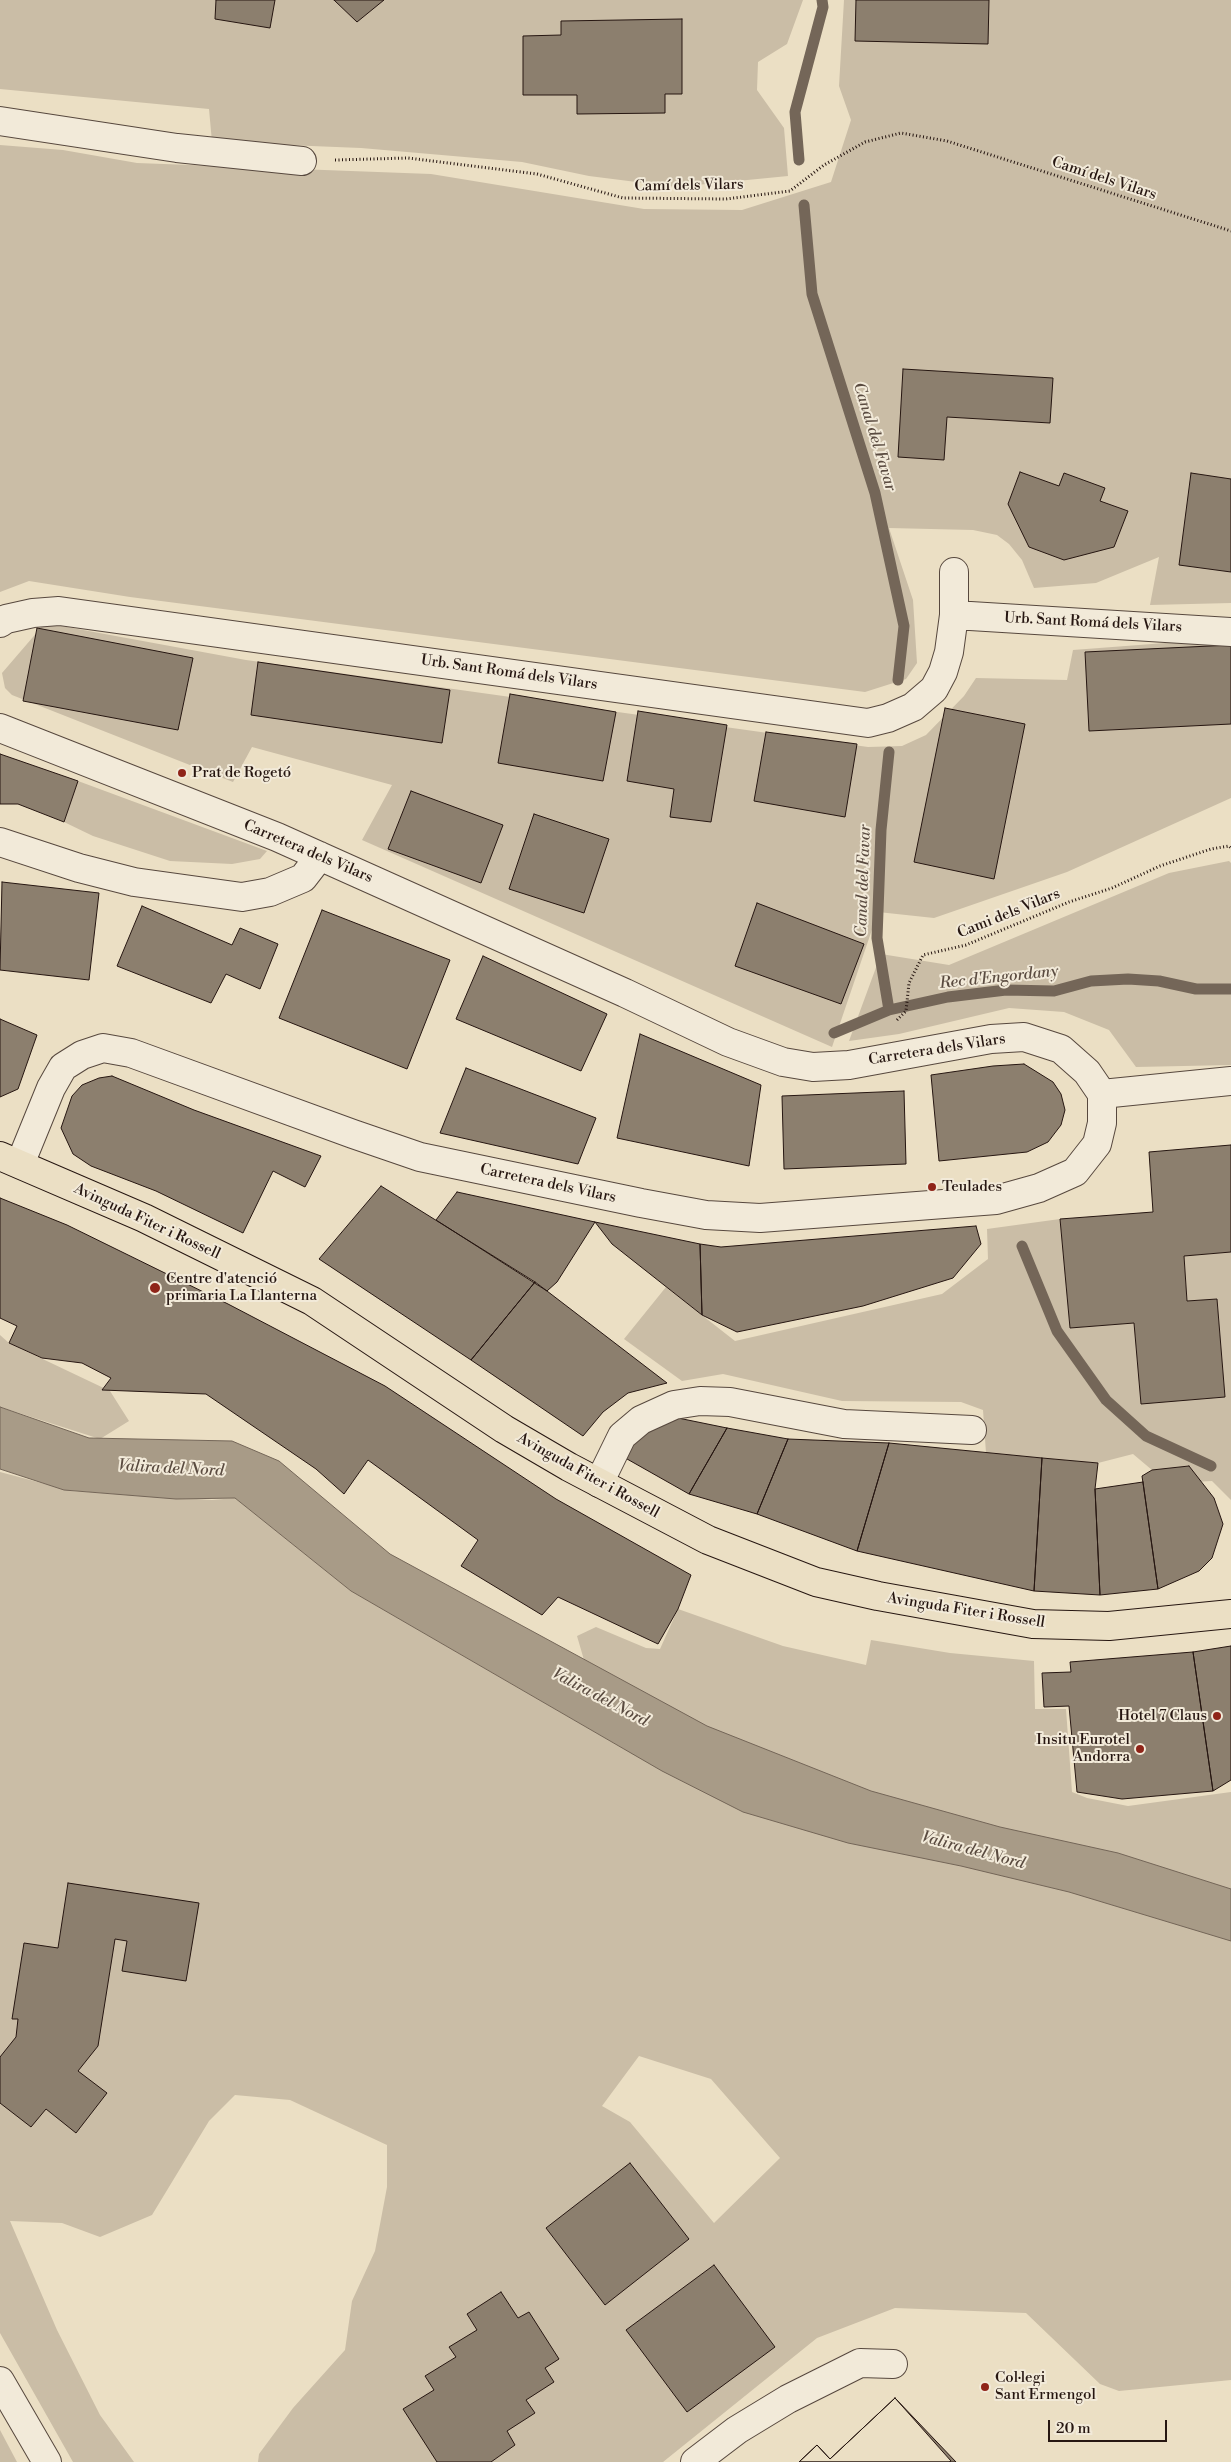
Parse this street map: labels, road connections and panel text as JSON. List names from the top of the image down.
{
  "streets": {
    "main road": ["Avinguda Fiter i Rossell"],
    "street": ["Urb. Sant Romá dels Vilars", "Carretera dels Vilars"],
    "path": ["Camí dels Vilars", "Cami dels Vilars"]
  },
  "crossings": [
    ["Carretera dels Vilars", "Avinguda Fiter i Rossell"]
  ],
  "water": ["Canal del Favar", "Rec d'Engordany", "Valira del Nord"],
  "places": [
    "Prat de Rogetó",
    "Teulades",
    "Centre d'atenció primaria La Llanterna",
    "Hotel 7 Claus",
    "Insitu Eurotel Andorra",
    "Col·legi Sant Ermengol"
  ],
  "scale_bar": "20 m"
}
